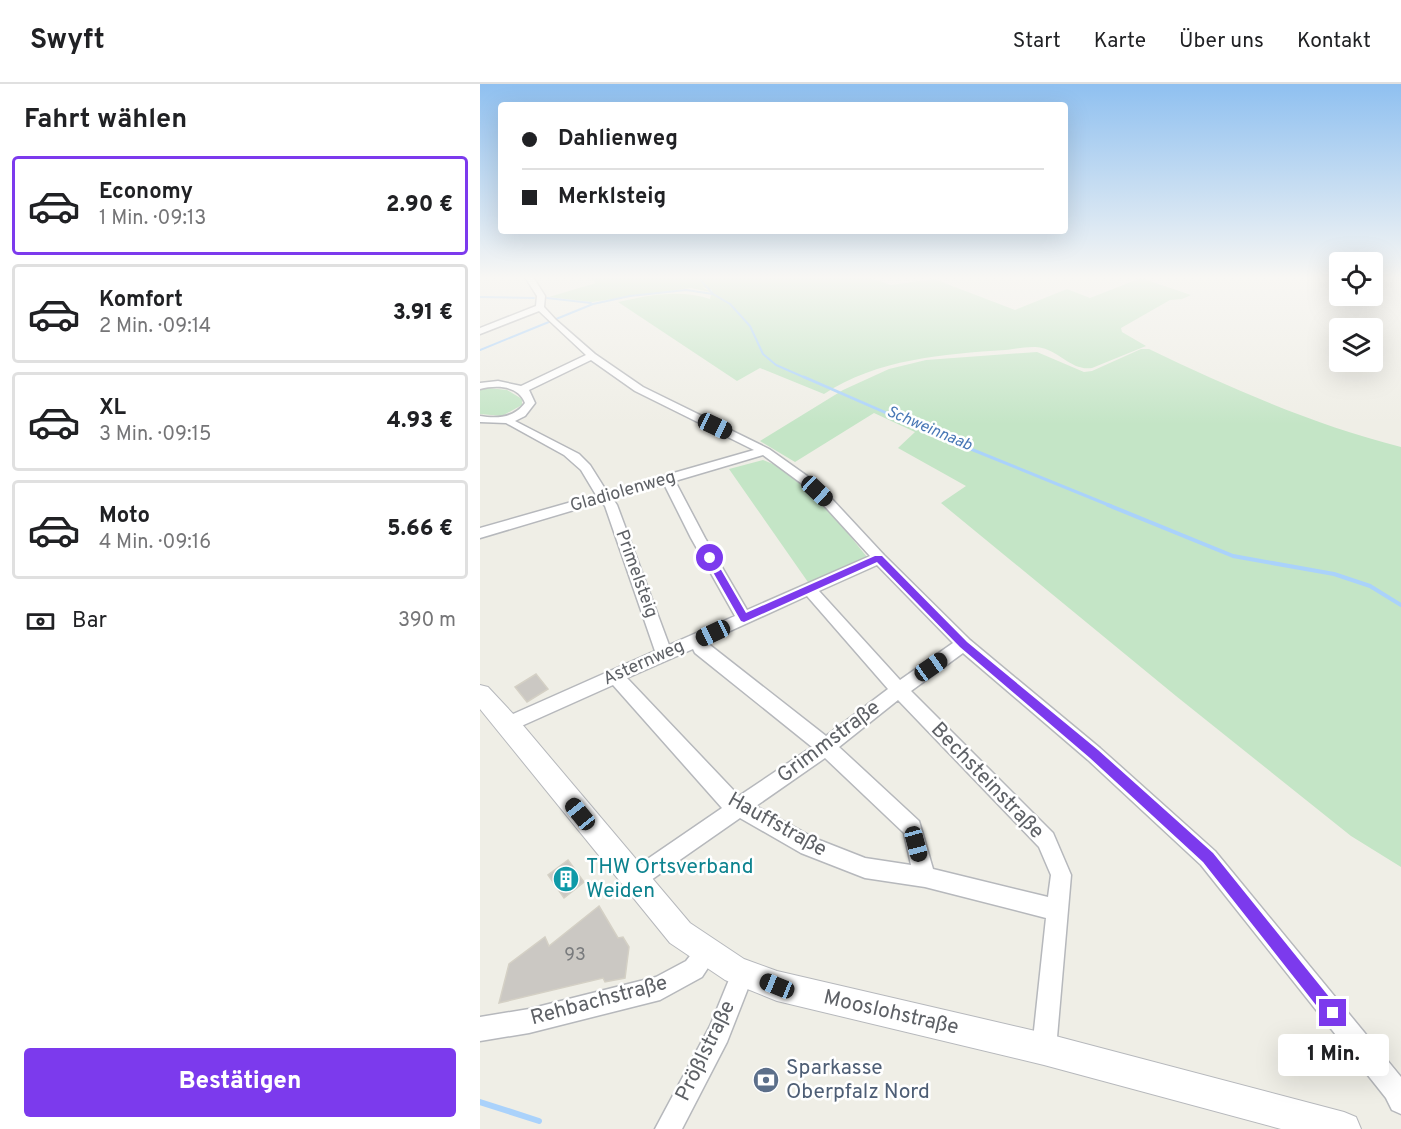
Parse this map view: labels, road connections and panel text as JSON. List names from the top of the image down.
{
  "streets": {
    "street": [
      "Gladiolenweg",
      "Primelsteig",
      "Asternweg",
      "Grimmstraße",
      "Bechsteinstraße",
      "Hauffstraße",
      "Rehbachstraße",
      "Mooslohstraße",
      "Prößlstraße"
    ]
  },
  "crossings": [
    ["Gladiolenweg", "Primelsteig"],
    ["Primelsteig", "Asternweg"],
    ["Asternweg", "Bechsteinstraße"],
    ["Asternweg", "Hauffstraße"],
    ["Asternweg", "Mooslohstraße"],
    ["Grimmstraße", "Bechsteinstraße"],
    ["Grimmstraße", "Hauffstraße"],
    ["Grimmstraße", "Mooslohstraße"],
    ["Bechsteinstraße", "Hauffstraße"],
    ["Bechsteinstraße", "Mooslohstraße"],
    ["Rehbachstraße", "Mooslohstraße"],
    ["Mooslohstraße", "Prößlstraße"]
  ],
  "water": ["Schweinnaab"],
  "places": {
    "building": ["THW Ortsverband Weiden"],
    "bank": ["Sparkasse Oberpfalz Nord"]
  },
  "house_numbers": ["93"],
  "page": {
    "header": "Swyft",
    "nav": [
      "Start",
      "Karte",
      "Über uns",
      "Kontakt"
    ],
    "heading": "Fahrt wählen",
    "banner": ["Dahlienweg", "Merklsteig"],
    "list": [
      {
        "name": "Economy",
        "note": "1 Min. · 09:13",
        "value": "2.90 €"
      },
      {
        "name": "Komfort",
        "note": "2 Min. · 09:14",
        "value": "3.91 €"
      },
      {
        "name": "XL",
        "note": "3 Min. · 09:15",
        "value": "4.93 €"
      },
      {
        "name": "Moto",
        "note": "4 Min. · 09:16",
        "value": "5.66 €"
      }
    ],
    "pay": ["Bar", "390 m"],
    "bubble": "1 Min.",
    "buttons": "Bestätigen"
  }
}
